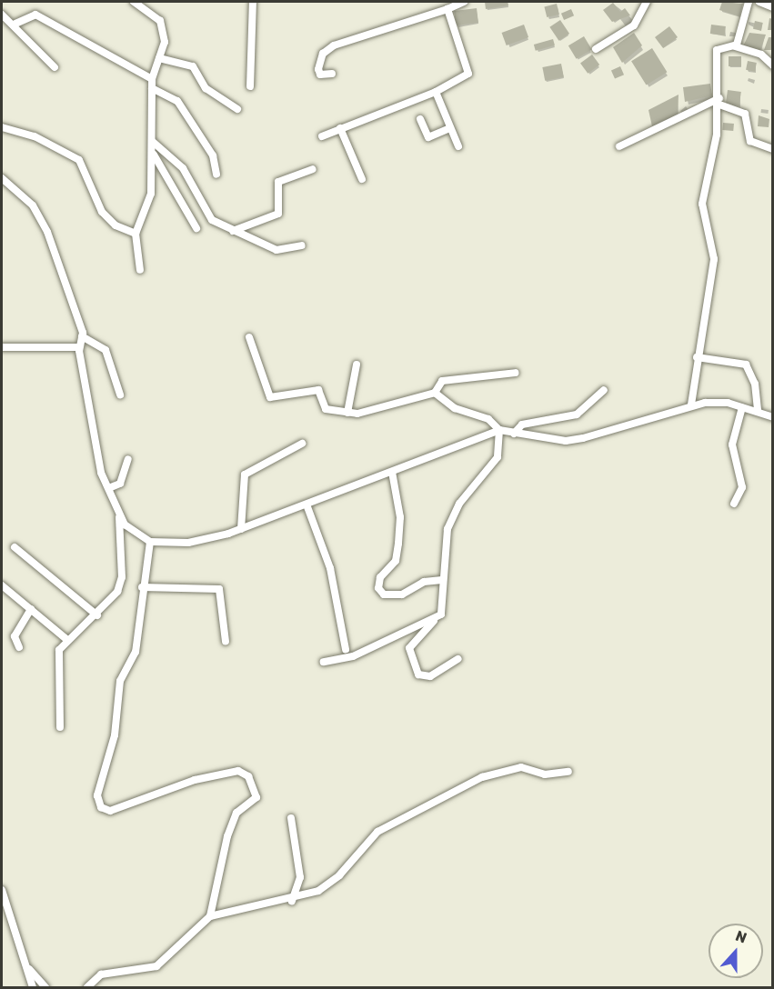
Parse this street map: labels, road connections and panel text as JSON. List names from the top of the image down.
{
  "north": "top"
}
